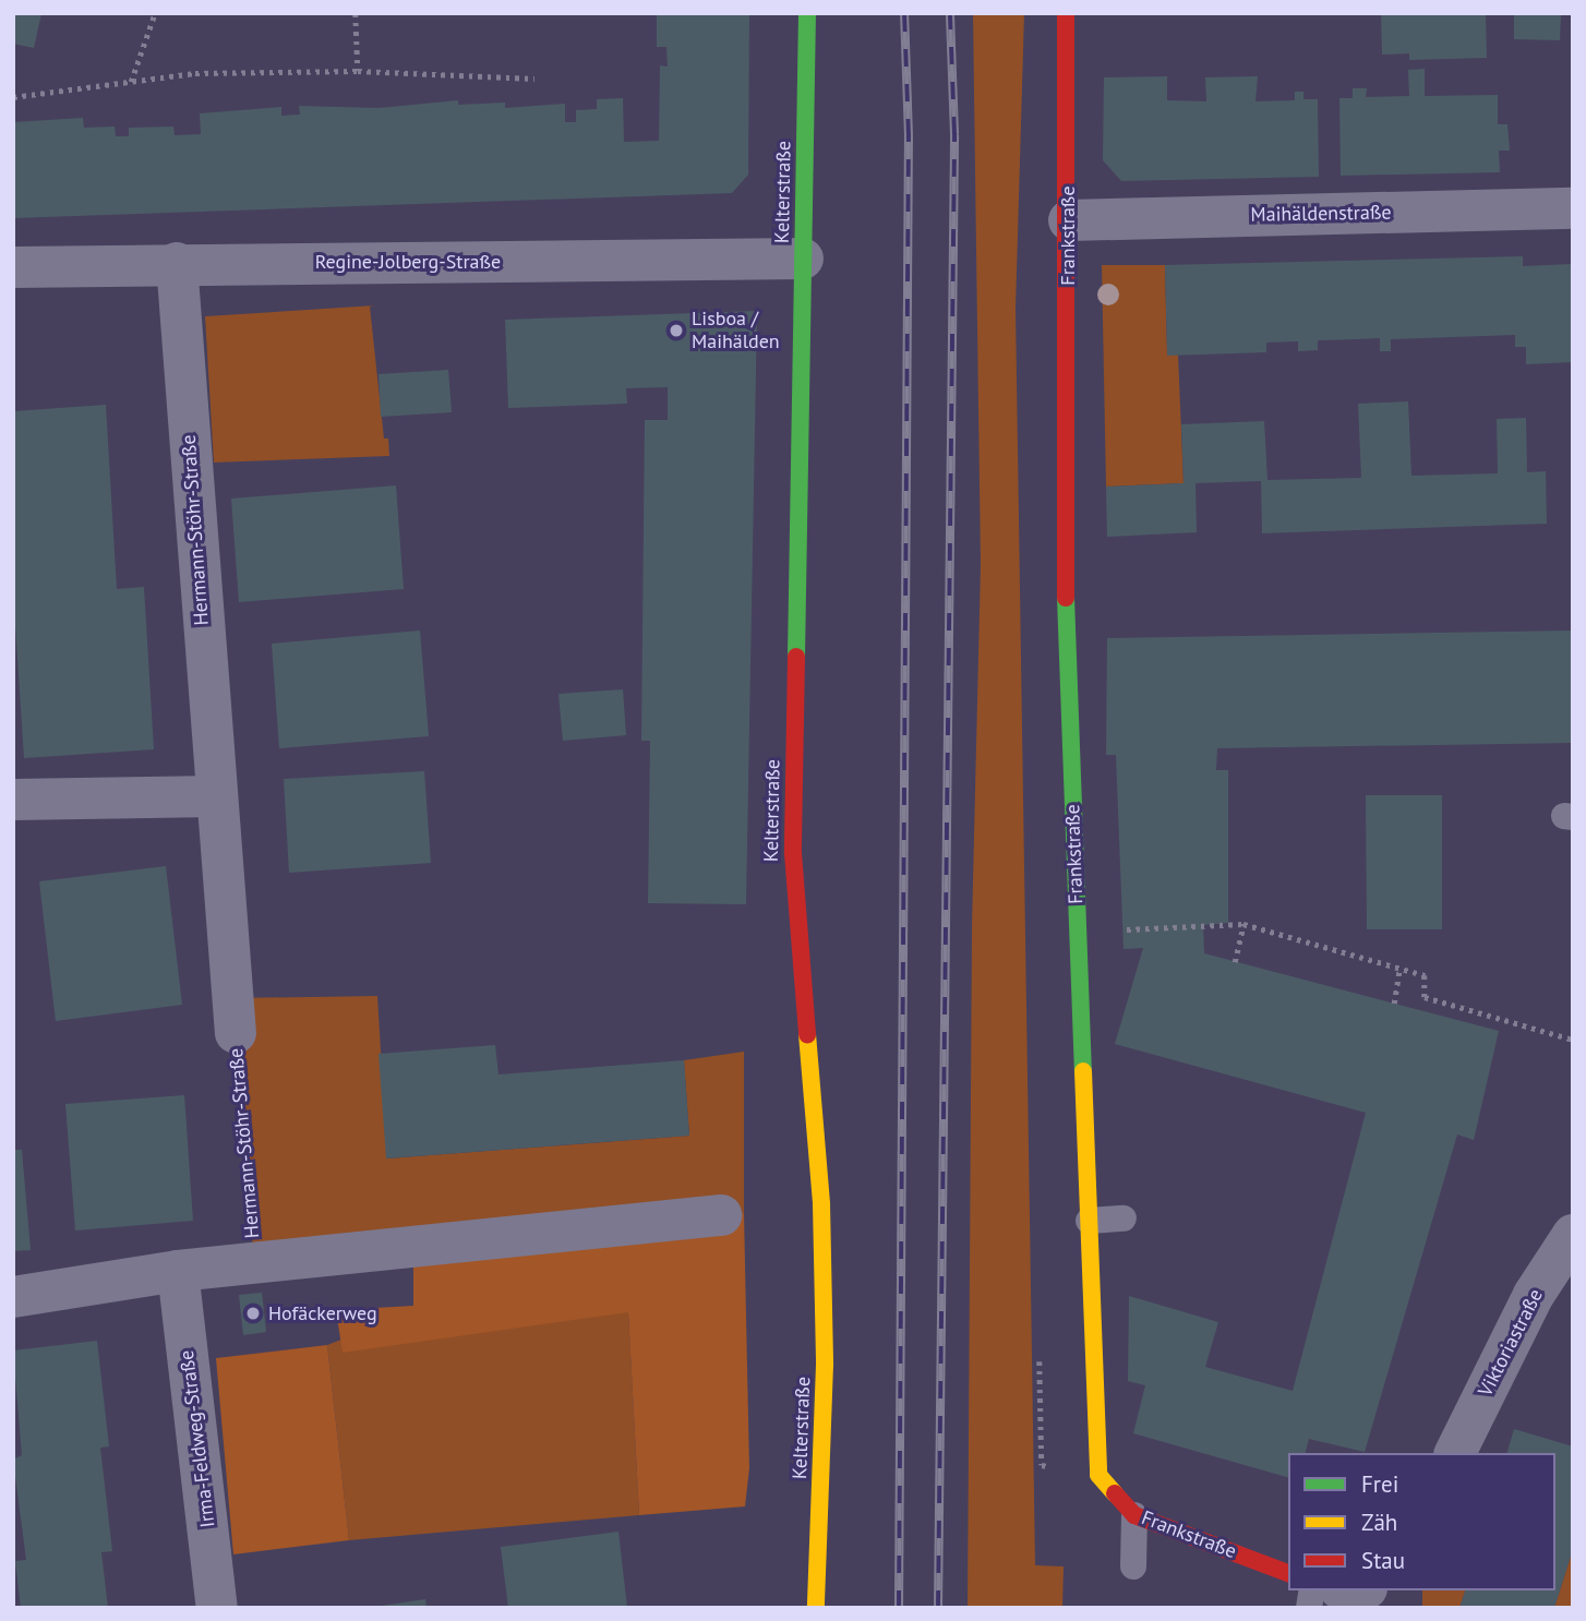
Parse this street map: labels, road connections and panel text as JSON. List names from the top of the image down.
{
  "streets": {
    "street": [
      "Kelterstraße",
      "Maihäldenstraße",
      "Frankstraße",
      "Regine-Jolberg-Straße",
      "Hermann-Stöhr-Straße",
      "Viktoriastraße",
      "Irma-Feldweg-Straße"
    ]
  },
  "crossings": [
    ["Kelterstraße", "Regine-Jolberg-Straße"],
    ["Maihäldenstraße", "Frankstraße"],
    ["Regine-Jolberg-Straße", "Hermann-Stöhr-Straße"]
  ],
  "places": ["Lisboa / Maihälden", "Hofäckerweg"],
  "legend": ["Frei", "Zäh", "Stau"]
}
